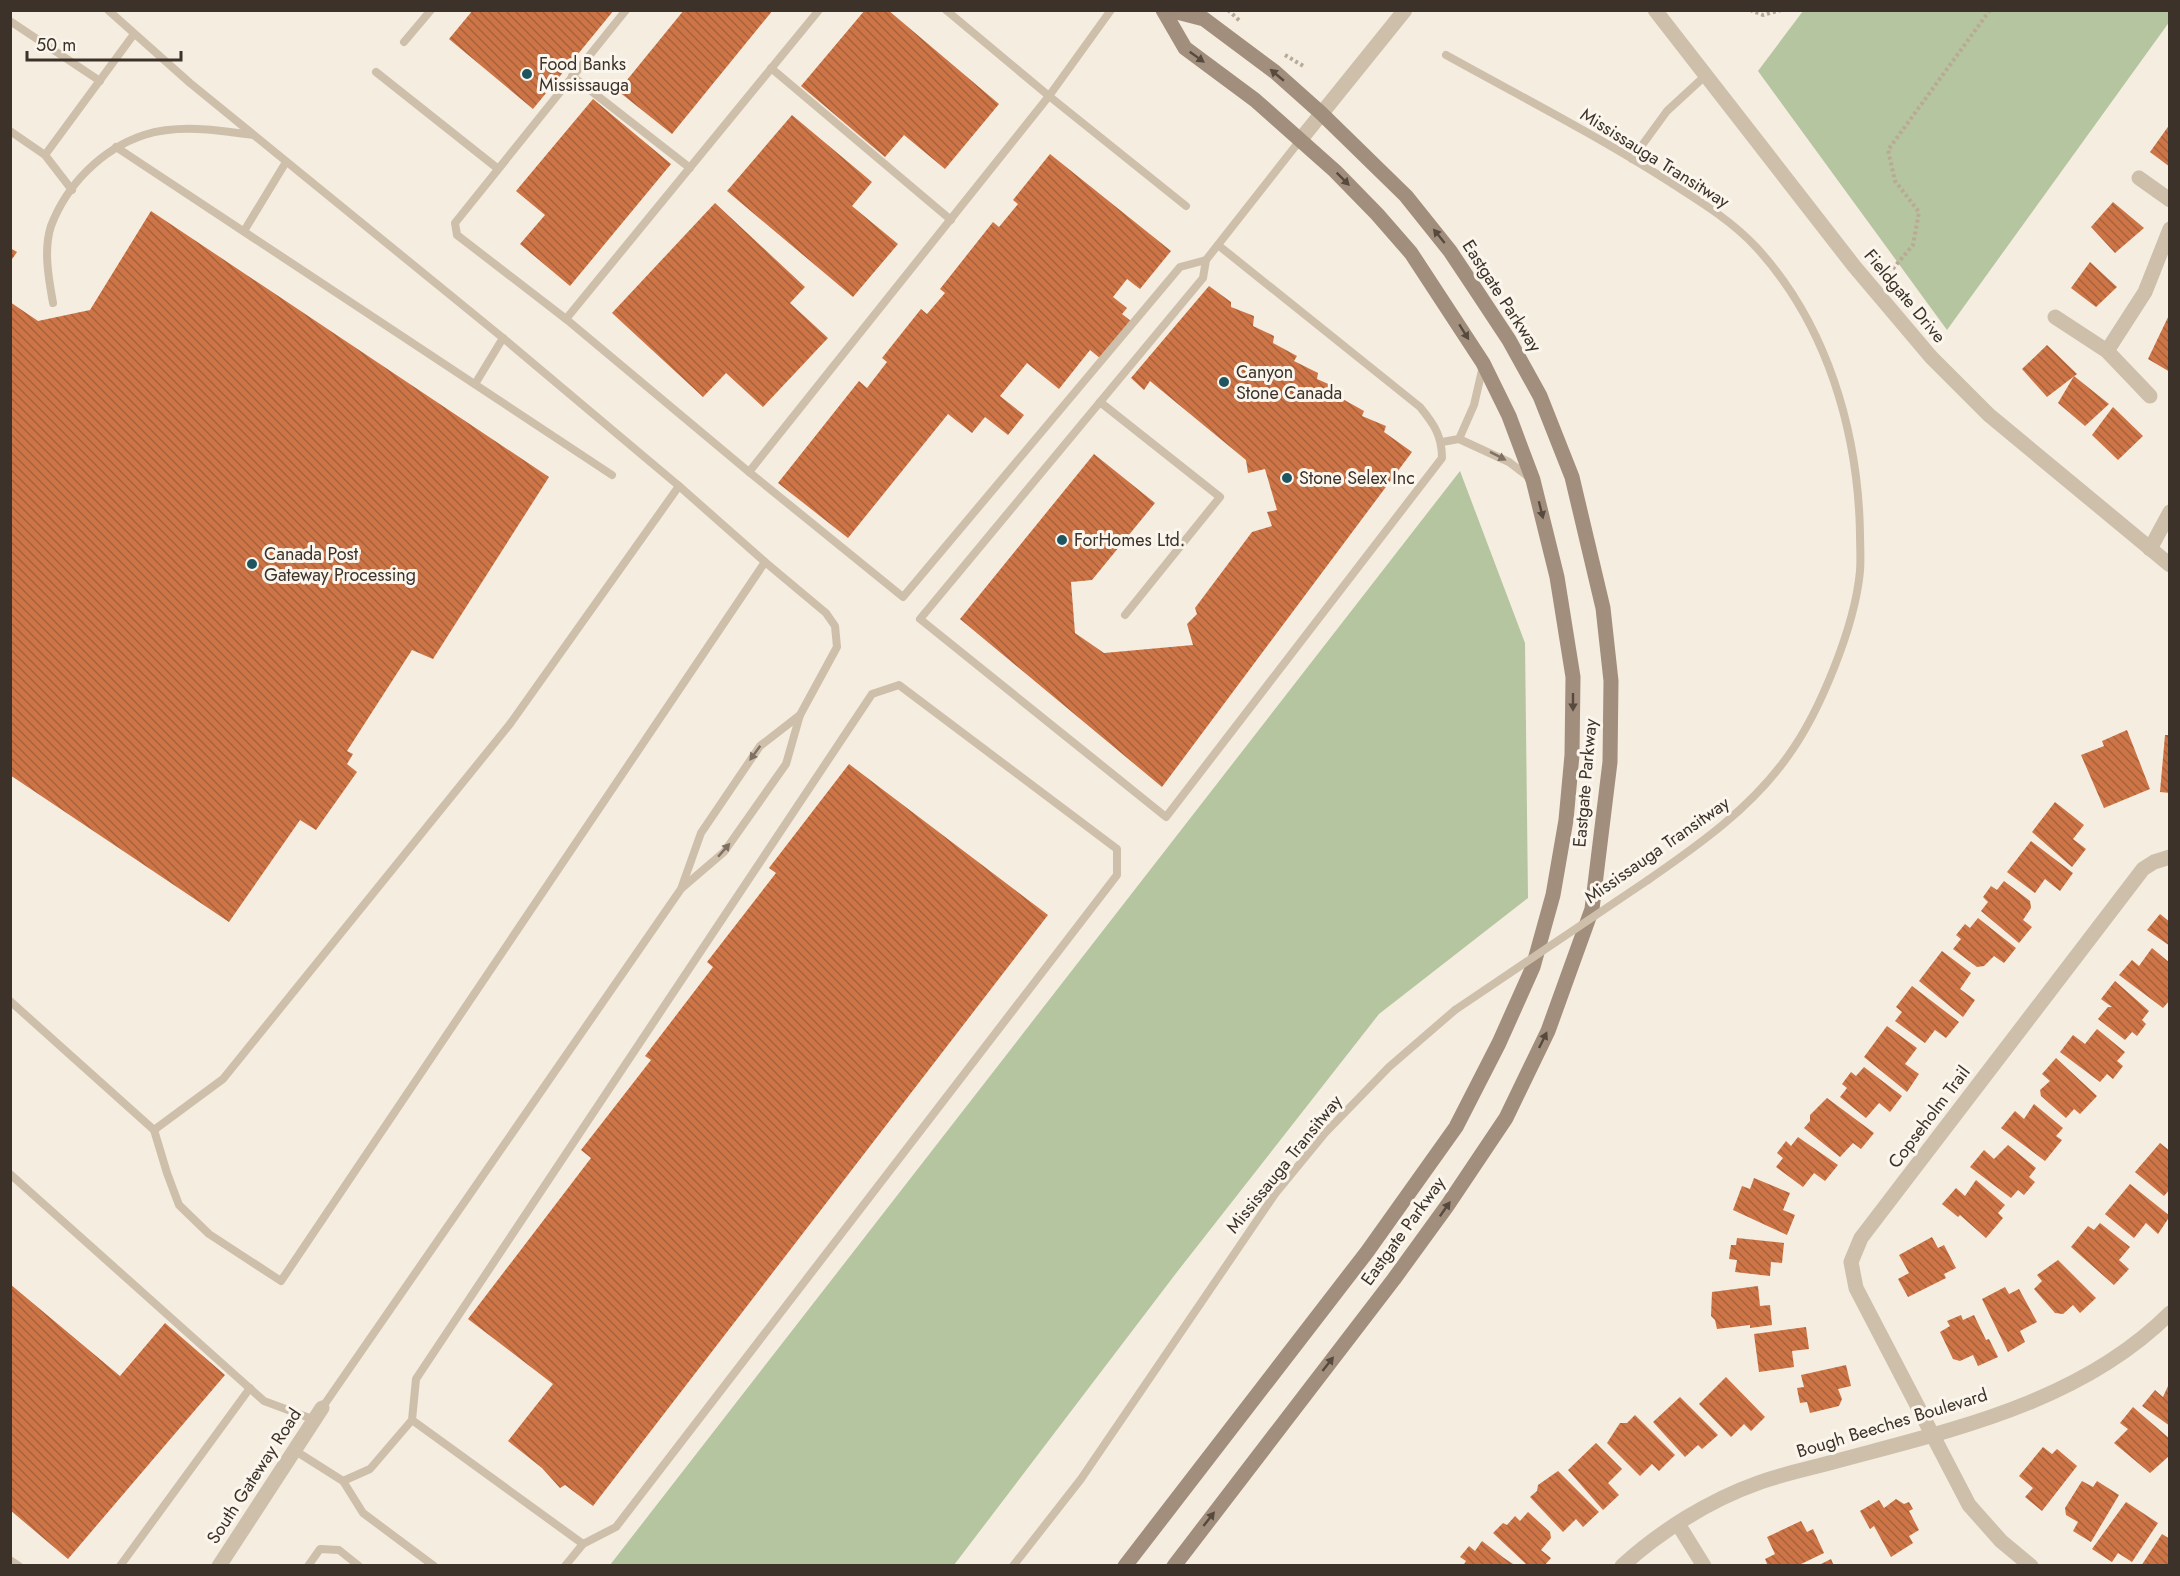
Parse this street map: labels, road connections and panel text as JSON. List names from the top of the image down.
{
  "streets": {
    "main road": ["Eastgate Parkway"],
    "street": [
      "Fieldgate Drive",
      "Copseholm Trail",
      "Bough Beeches Boulevard",
      "South Gateway Road"
    ],
    "lane": ["Mississauga Transitway"]
  },
  "crossings": [
    ["Copseholm Trail", "Bough Beeches Boulevard"]
  ],
  "places": [
    "Food Banks Mississauga",
    "Canyon Stone Canada",
    "Stone Selex Inc",
    "ForHomes Ltd.",
    "Canada Post Gateway Processing"
  ],
  "scale_bar": "50 m"
}
